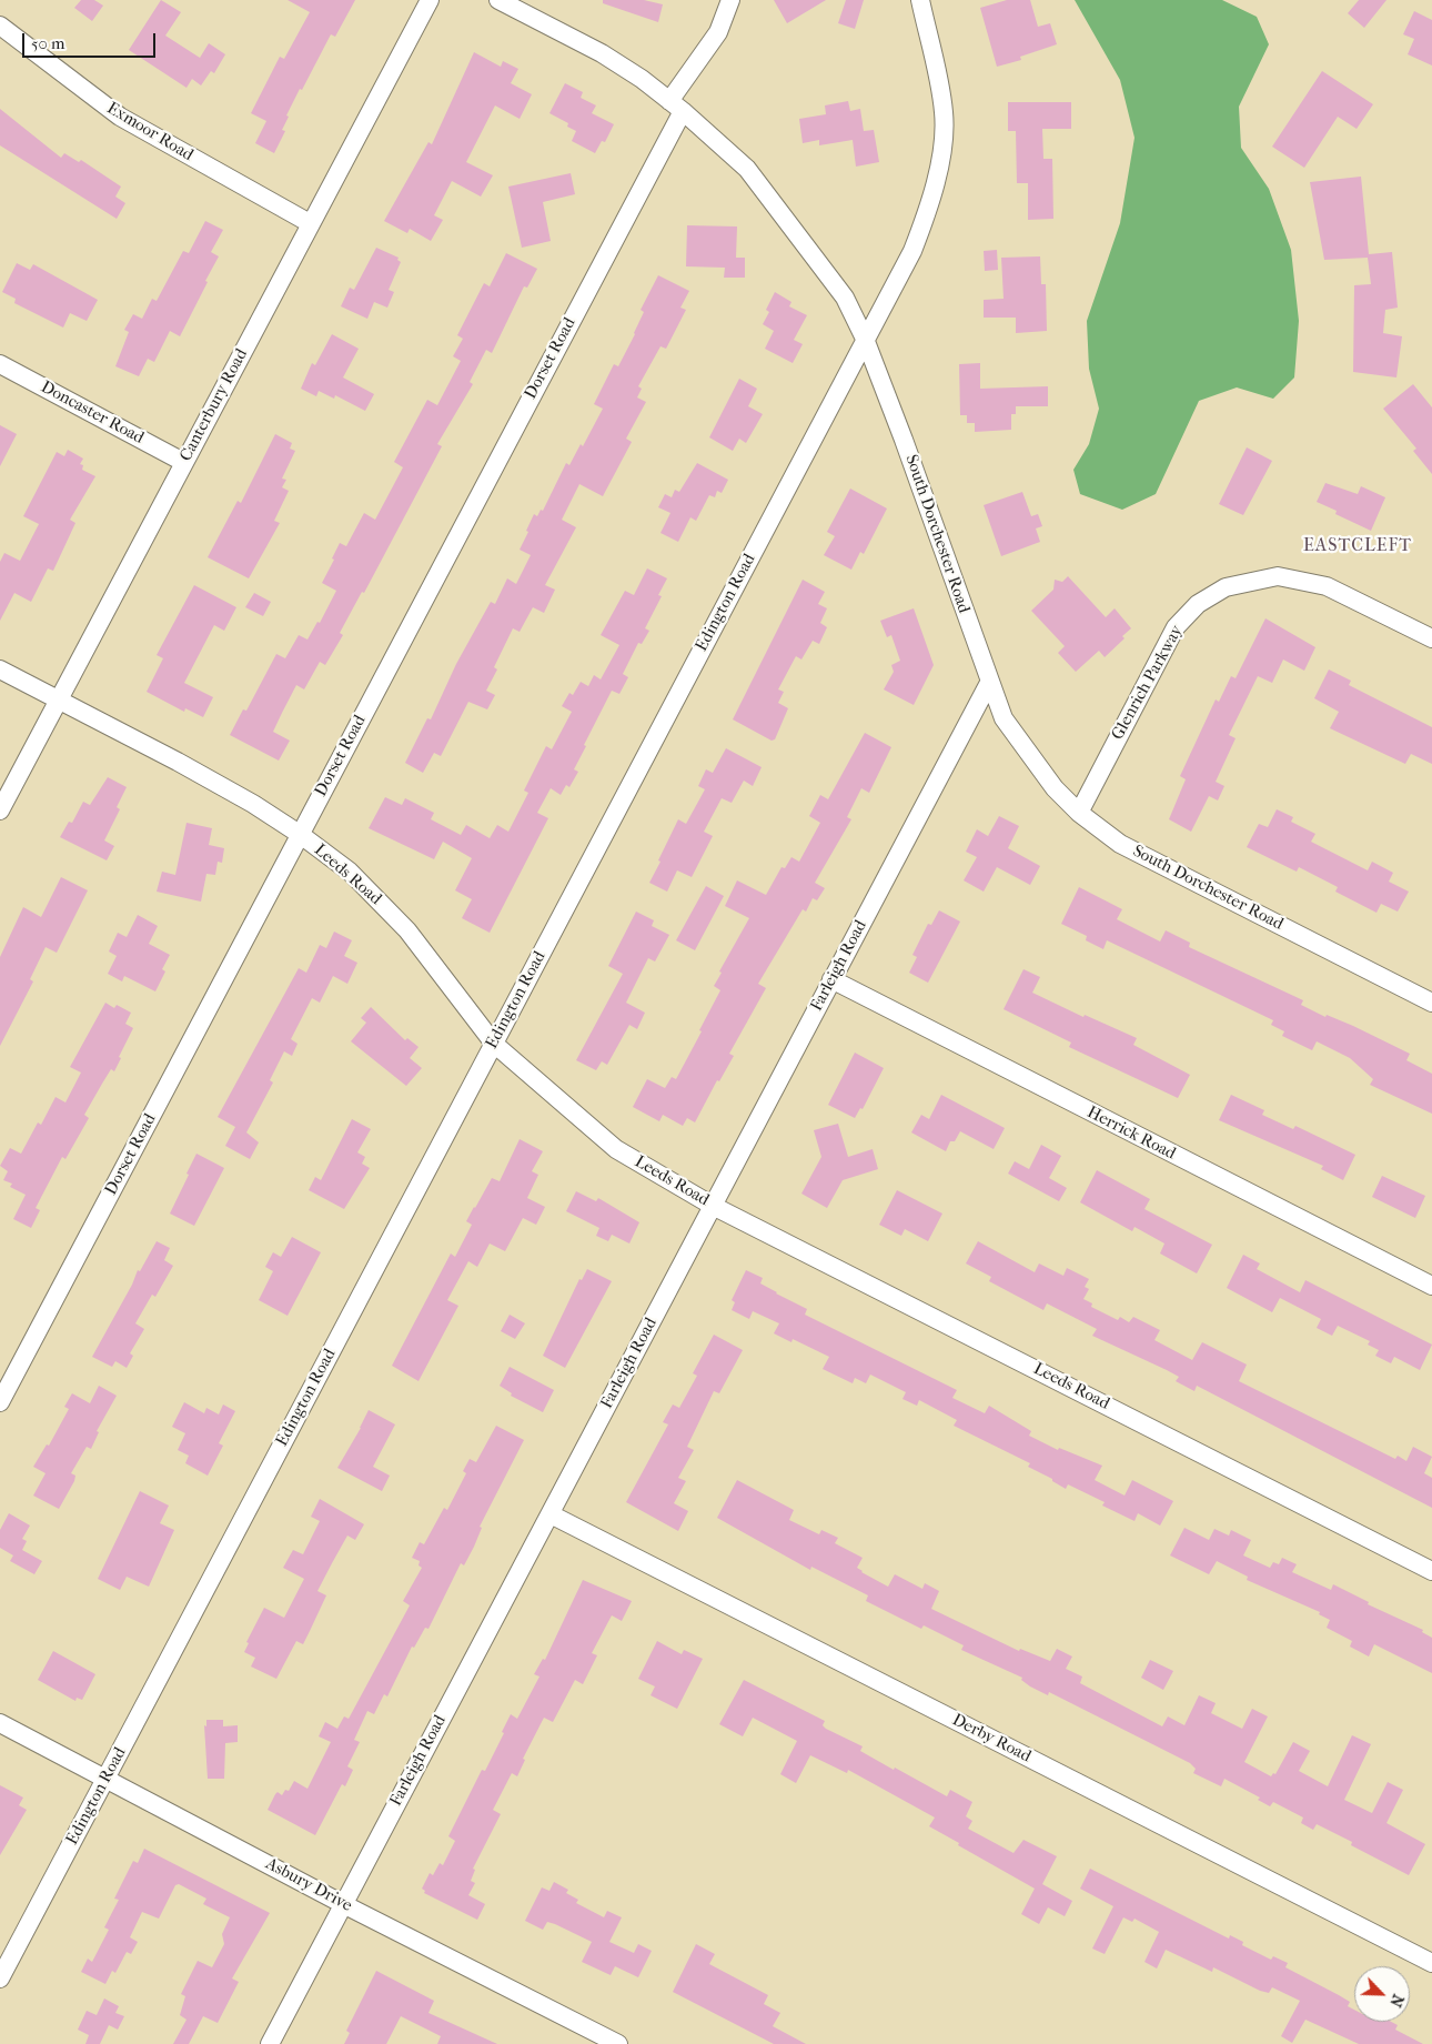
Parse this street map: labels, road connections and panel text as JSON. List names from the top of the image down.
{
  "streets": {
    "street": [
      "Exmoor Road",
      "Dorset Road",
      "Canterbury Road",
      "Doncaster Road",
      "South Dorchester Road",
      "Edington Road",
      "Glenrich Parkway",
      "Leeds Road",
      "Farleigh Road",
      "Herrick Road",
      "Derby Road",
      "Asbury Drive"
    ]
  },
  "crossings": [
    ["Exmoor Road", "Canterbury Road"],
    ["Dorset Road", "South Dorchester Road"],
    ["Dorset Road", "Leeds Road"],
    ["Canterbury Road", "Doncaster Road"],
    ["Canterbury Road", "Leeds Road"],
    ["South Dorchester Road", "Edington Road"],
    ["South Dorchester Road", "Glenrich Parkway"],
    ["South Dorchester Road", "Farleigh Road"],
    ["Edington Road", "Leeds Road"],
    ["Edington Road", "Asbury Drive"],
    ["Leeds Road", "Farleigh Road"],
    ["Farleigh Road", "Herrick Road"],
    ["Farleigh Road", "Derby Road"],
    ["Farleigh Road", "Asbury Drive"]
  ],
  "districts": ["EASTCLEFT"],
  "scale_bar": "50 m",
  "north": "bottom right"
}
